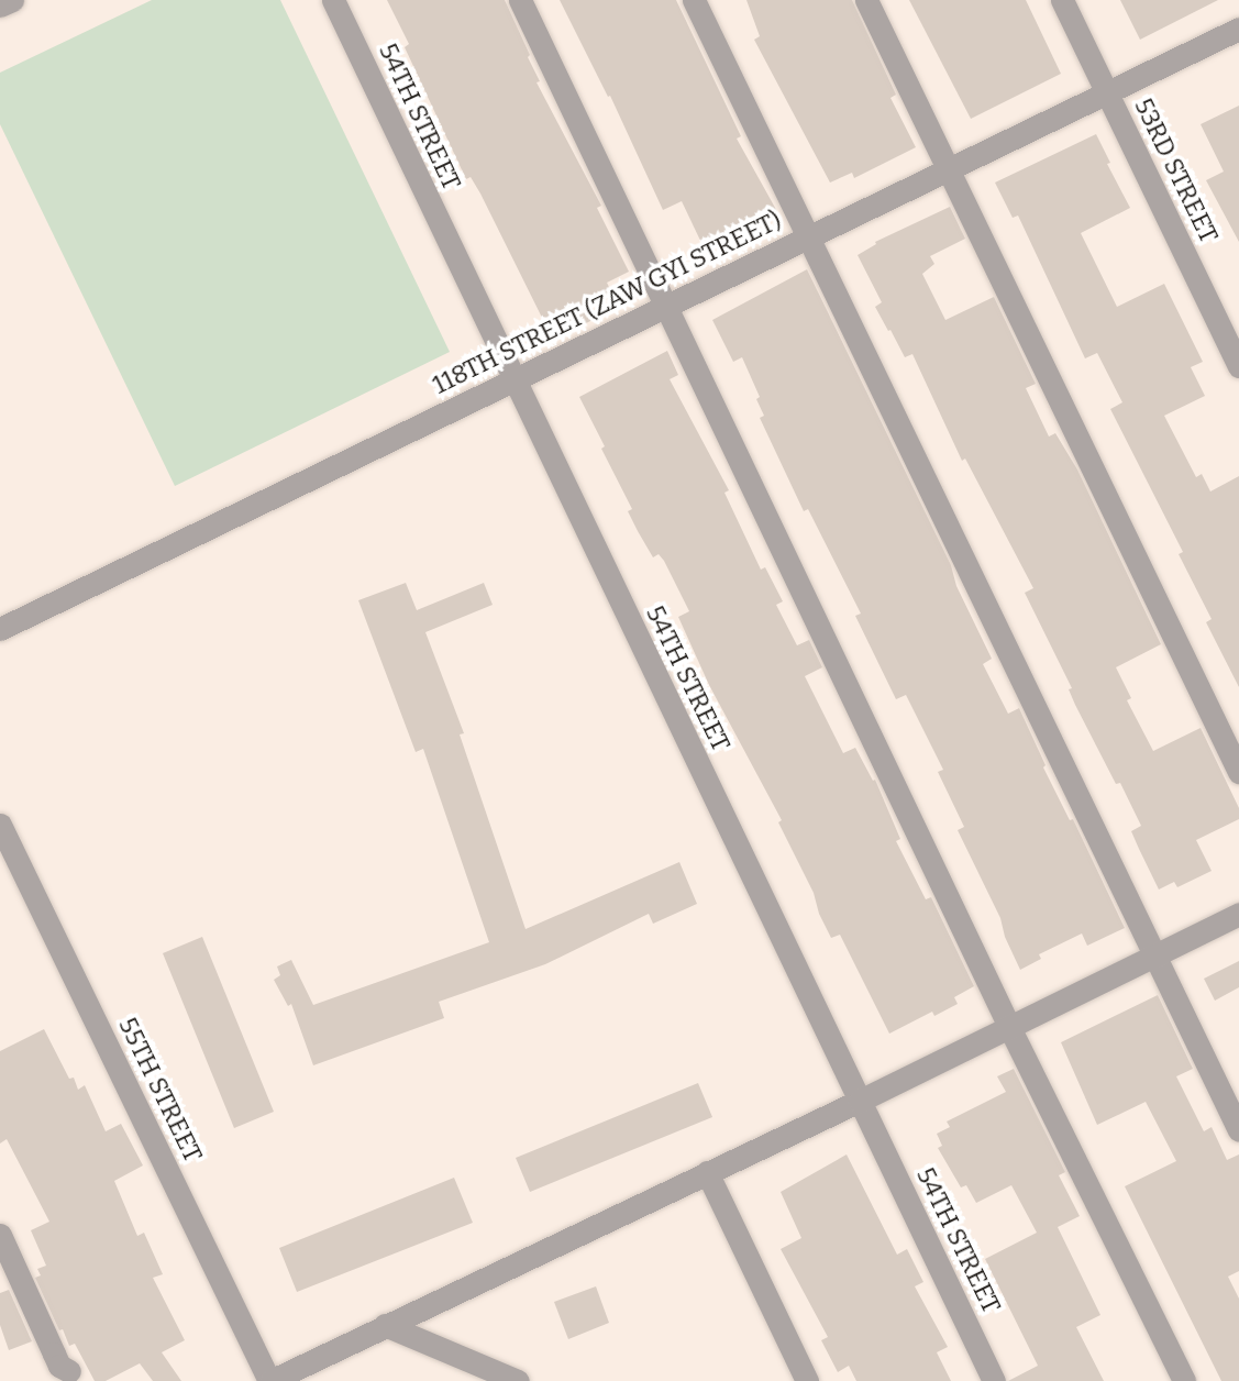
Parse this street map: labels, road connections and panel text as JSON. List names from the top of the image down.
{
  "streets": {
    "street": [
      "54TH STREET",
      "53RD STREET",
      "118TH STREET (ZAW GYI STREET)",
      "55TH STREET"
    ]
  },
  "crossings": [
    ["54TH STREET", "118TH STREET (ZAW GYI STREET)"],
    ["53RD STREET", "118TH STREET (ZAW GYI STREET)"]
  ]
}
